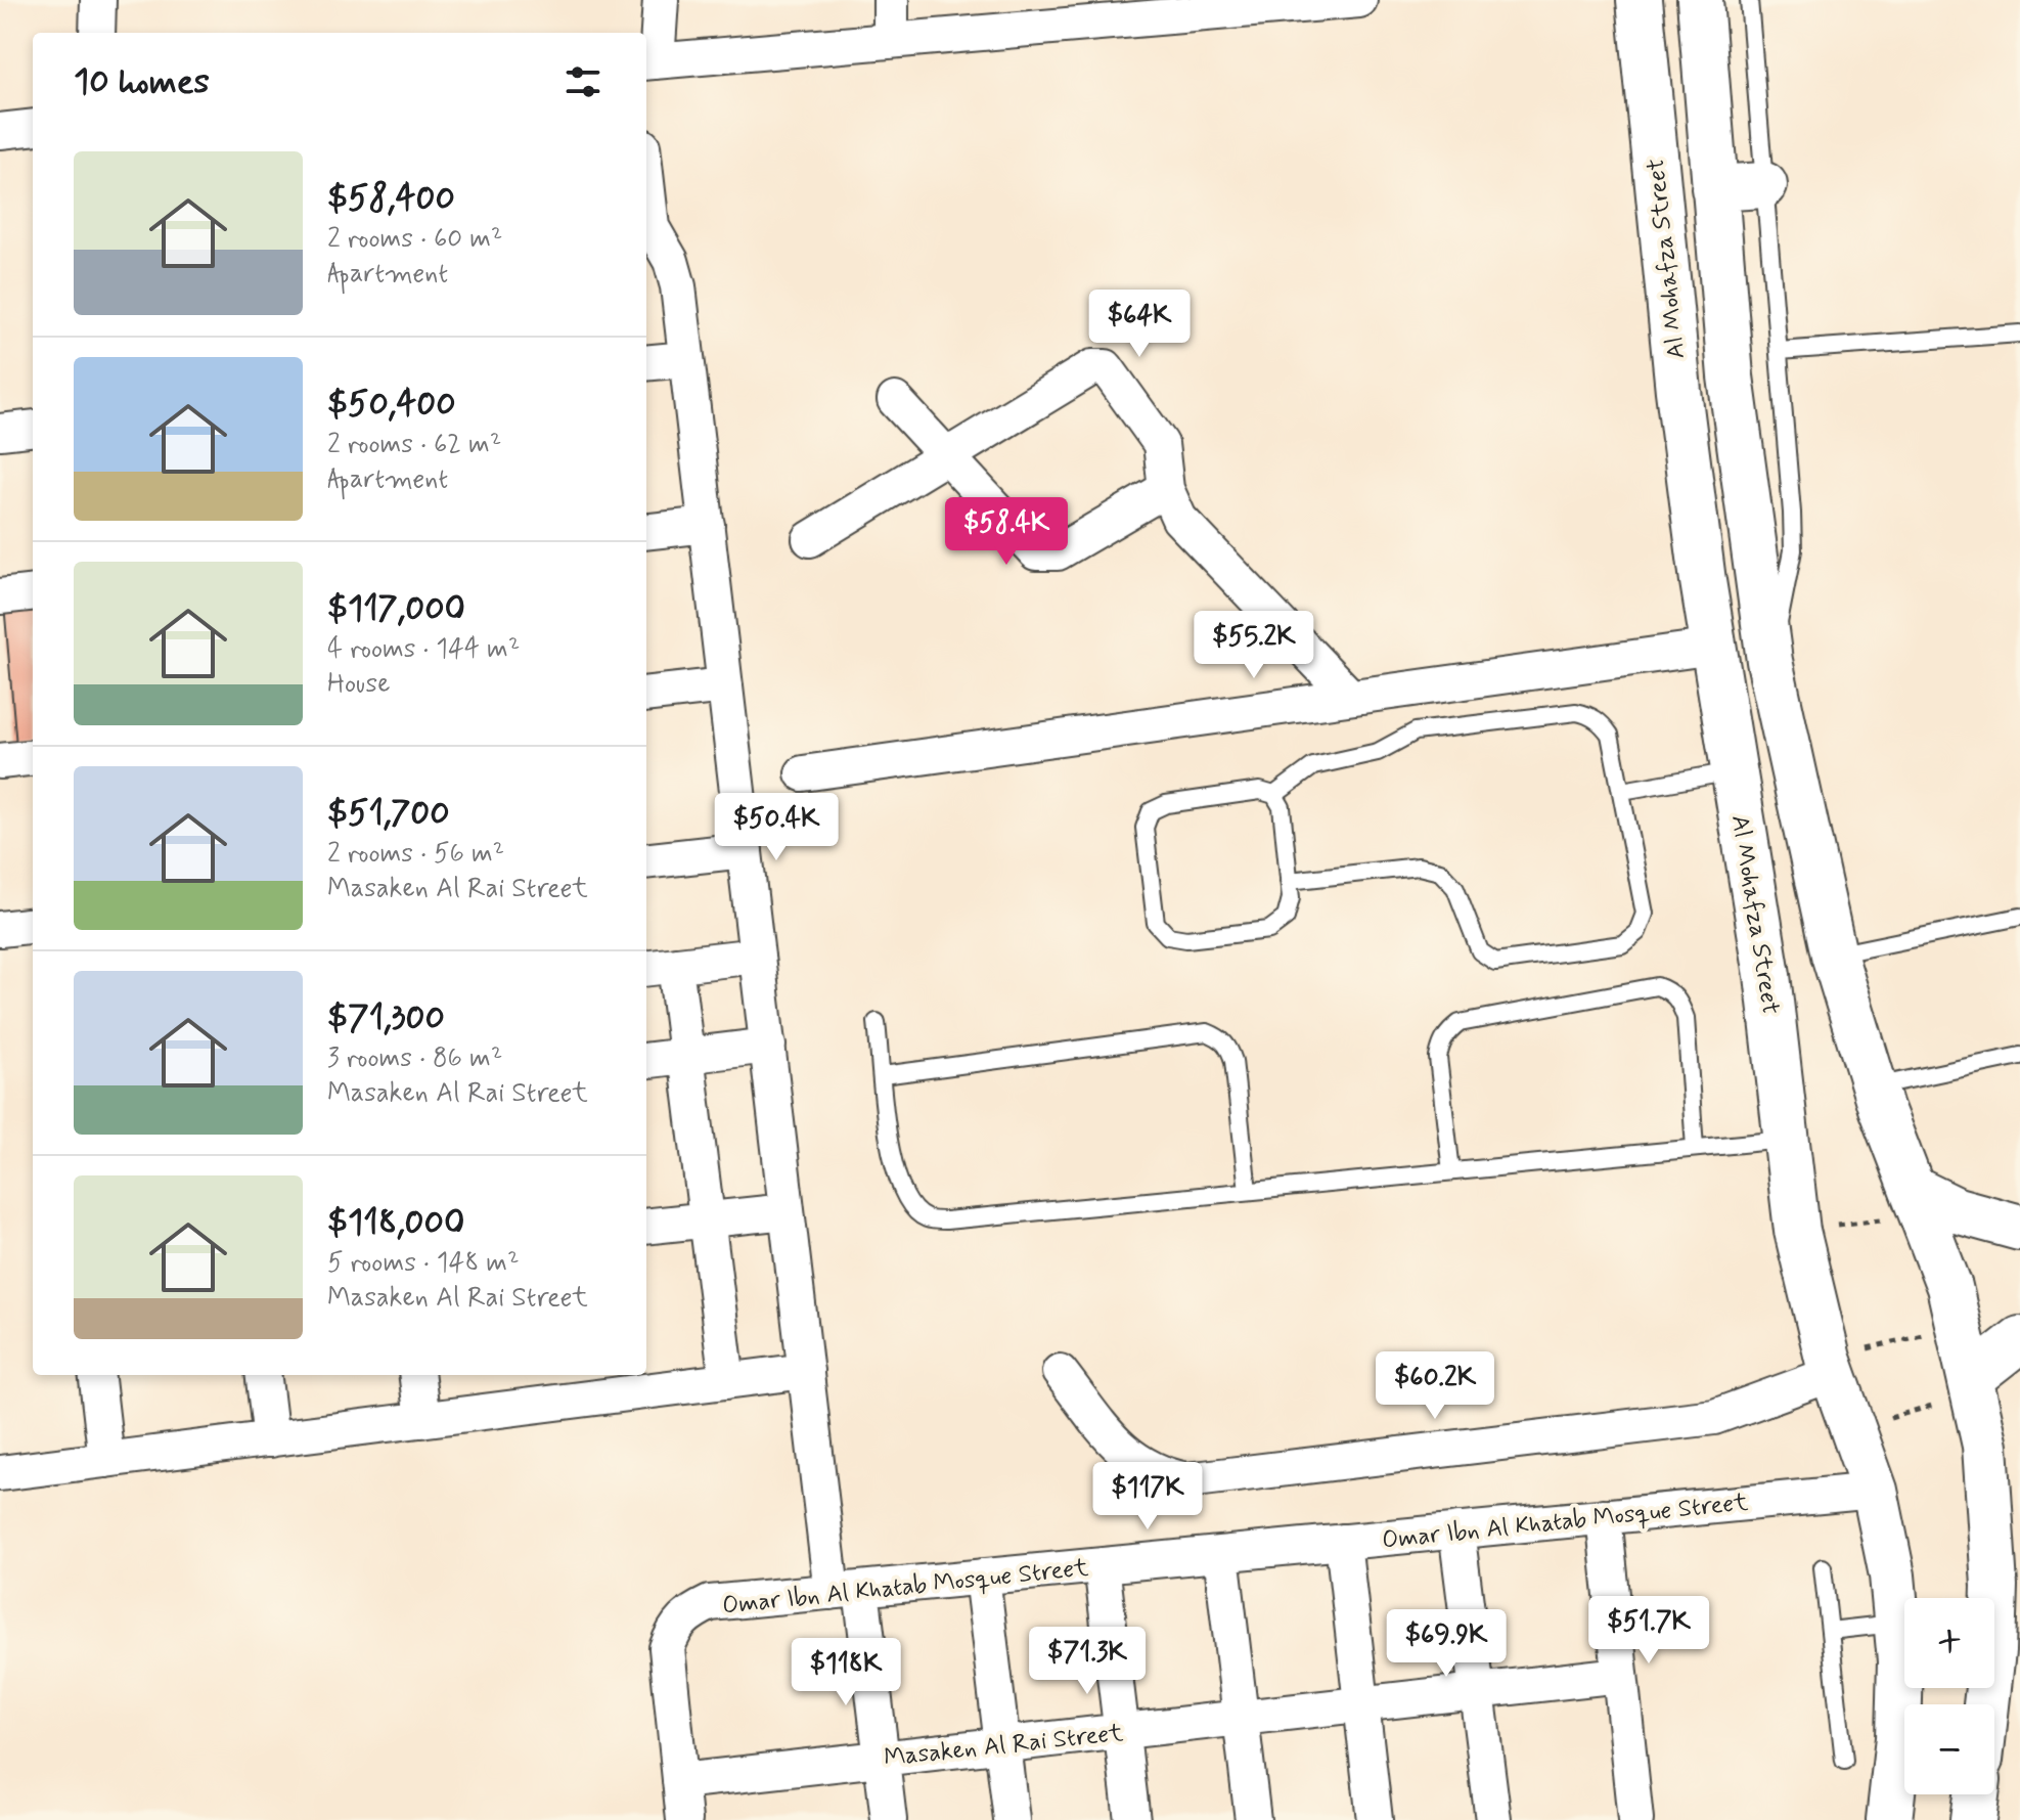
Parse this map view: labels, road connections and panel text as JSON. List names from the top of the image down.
{
  "streets": {
    "main road": ["Al Mohafza Street"],
    "street": ["Omar Ibn Al Khatab Mosque Street", "Masaken Al Rai Street"]
  },
  "crossings": [
    ["Al Mohafza Street", "Omar Ibn Al Khatab Mosque Street"],
    ["Omar Ibn Al Khatab Mosque Street", "Masaken Al Rai Street"]
  ],
  "page": {
    "heading": "10 homes",
    "list": [
      {
        "name": "$58,400",
        "note": "2 rooms · 60 m² · Apartment"
      },
      {
        "name": "$50,400",
        "note": "2 rooms · 62 m² · Apartment"
      },
      {
        "name": "$117,000",
        "note": "4 rooms · 144 m² · House"
      },
      {
        "name": "$51,700",
        "note": "2 rooms · 56 m² · Masaken Al Rai Street"
      },
      {
        "name": "$71,300",
        "note": "3 rooms · 86 m² · Masaken Al Rai Street"
      },
      {
        "name": "$118,000",
        "note": "5 rooms · 148 m² · Masaken Al Rai Street"
      }
    ],
    "price": [
      "$64K",
      "$58.4K",
      "$55.2K",
      "$50.4K",
      "$60.2K",
      "$117K",
      "$51.7K",
      "$69.9K",
      "$71.3K",
      "$118K"
    ],
    "map_buttons": ["+", "−"]
  }
}
